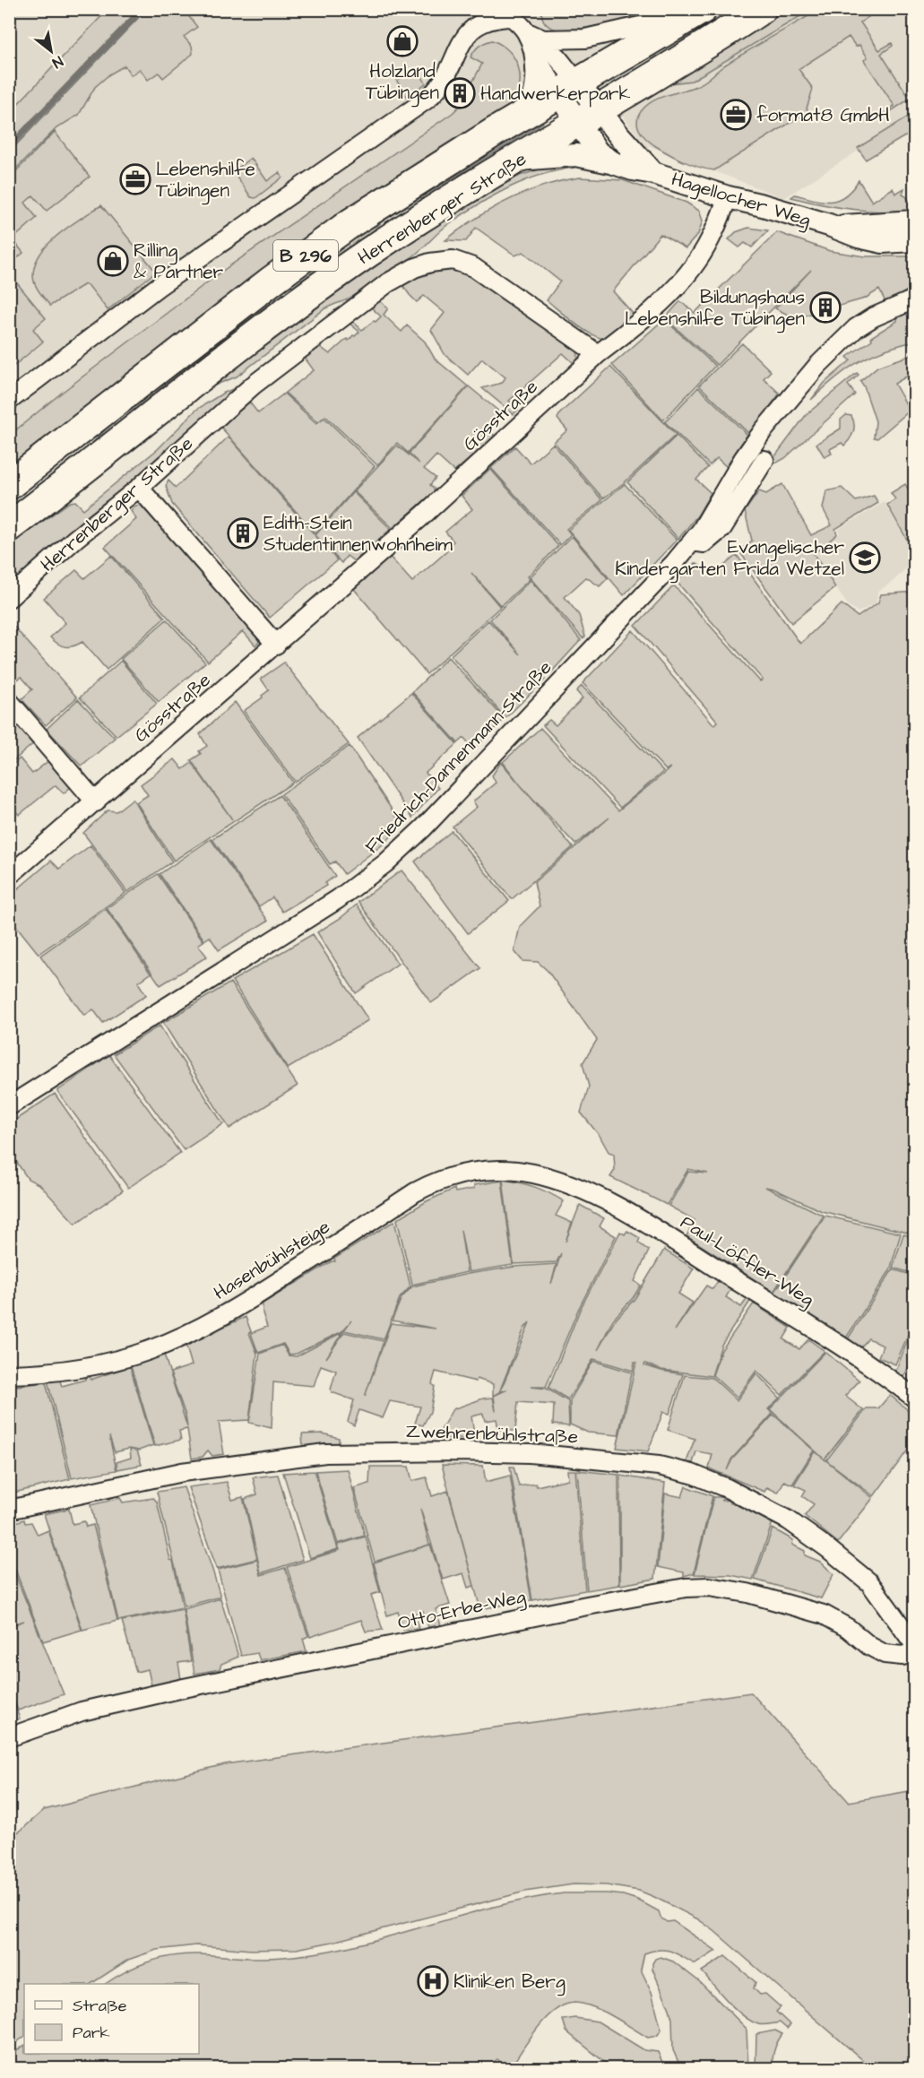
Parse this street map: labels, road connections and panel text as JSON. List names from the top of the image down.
{
  "streets": {
    "main road": ["Herrenberger Straße", "B 296"],
    "street": [
      "Hagellocher Weg",
      "Gösstraße",
      "Friedrich-Dannenmann-Straße",
      "Hasenbühlsteige",
      "Paul-Löffler-Weg",
      "Zwehrenbühlstraße",
      "Otto-Erbe-Weg"
    ]
  },
  "crossings": [
    ["Hagellocher Weg", "Herrenberger Straße"],
    ["Hagellocher Weg", "Gösstraße"],
    ["Herrenberger Straße", "Gösstraße"],
    ["Hasenbühlsteige", "Paul-Löffler-Weg"]
  ],
  "places": {
    "shop": ["Holzland Tübingen", "Rilling & Partner"],
    "building": ["Handwerkerpark", "Bildungshaus Lebenshilfe Tübingen", "Edith-Stein Studentinnenwohnheim"],
    "office": ["format8 GmbH", "Lebenshilfe Tübingen"],
    "school or university": ["Evangelischer Kindergarten Frida Wetzel"],
    "hospital": ["Kliniken Berg"]
  },
  "legend": ["Straße", "Park"],
  "north": "bottom right"
}
